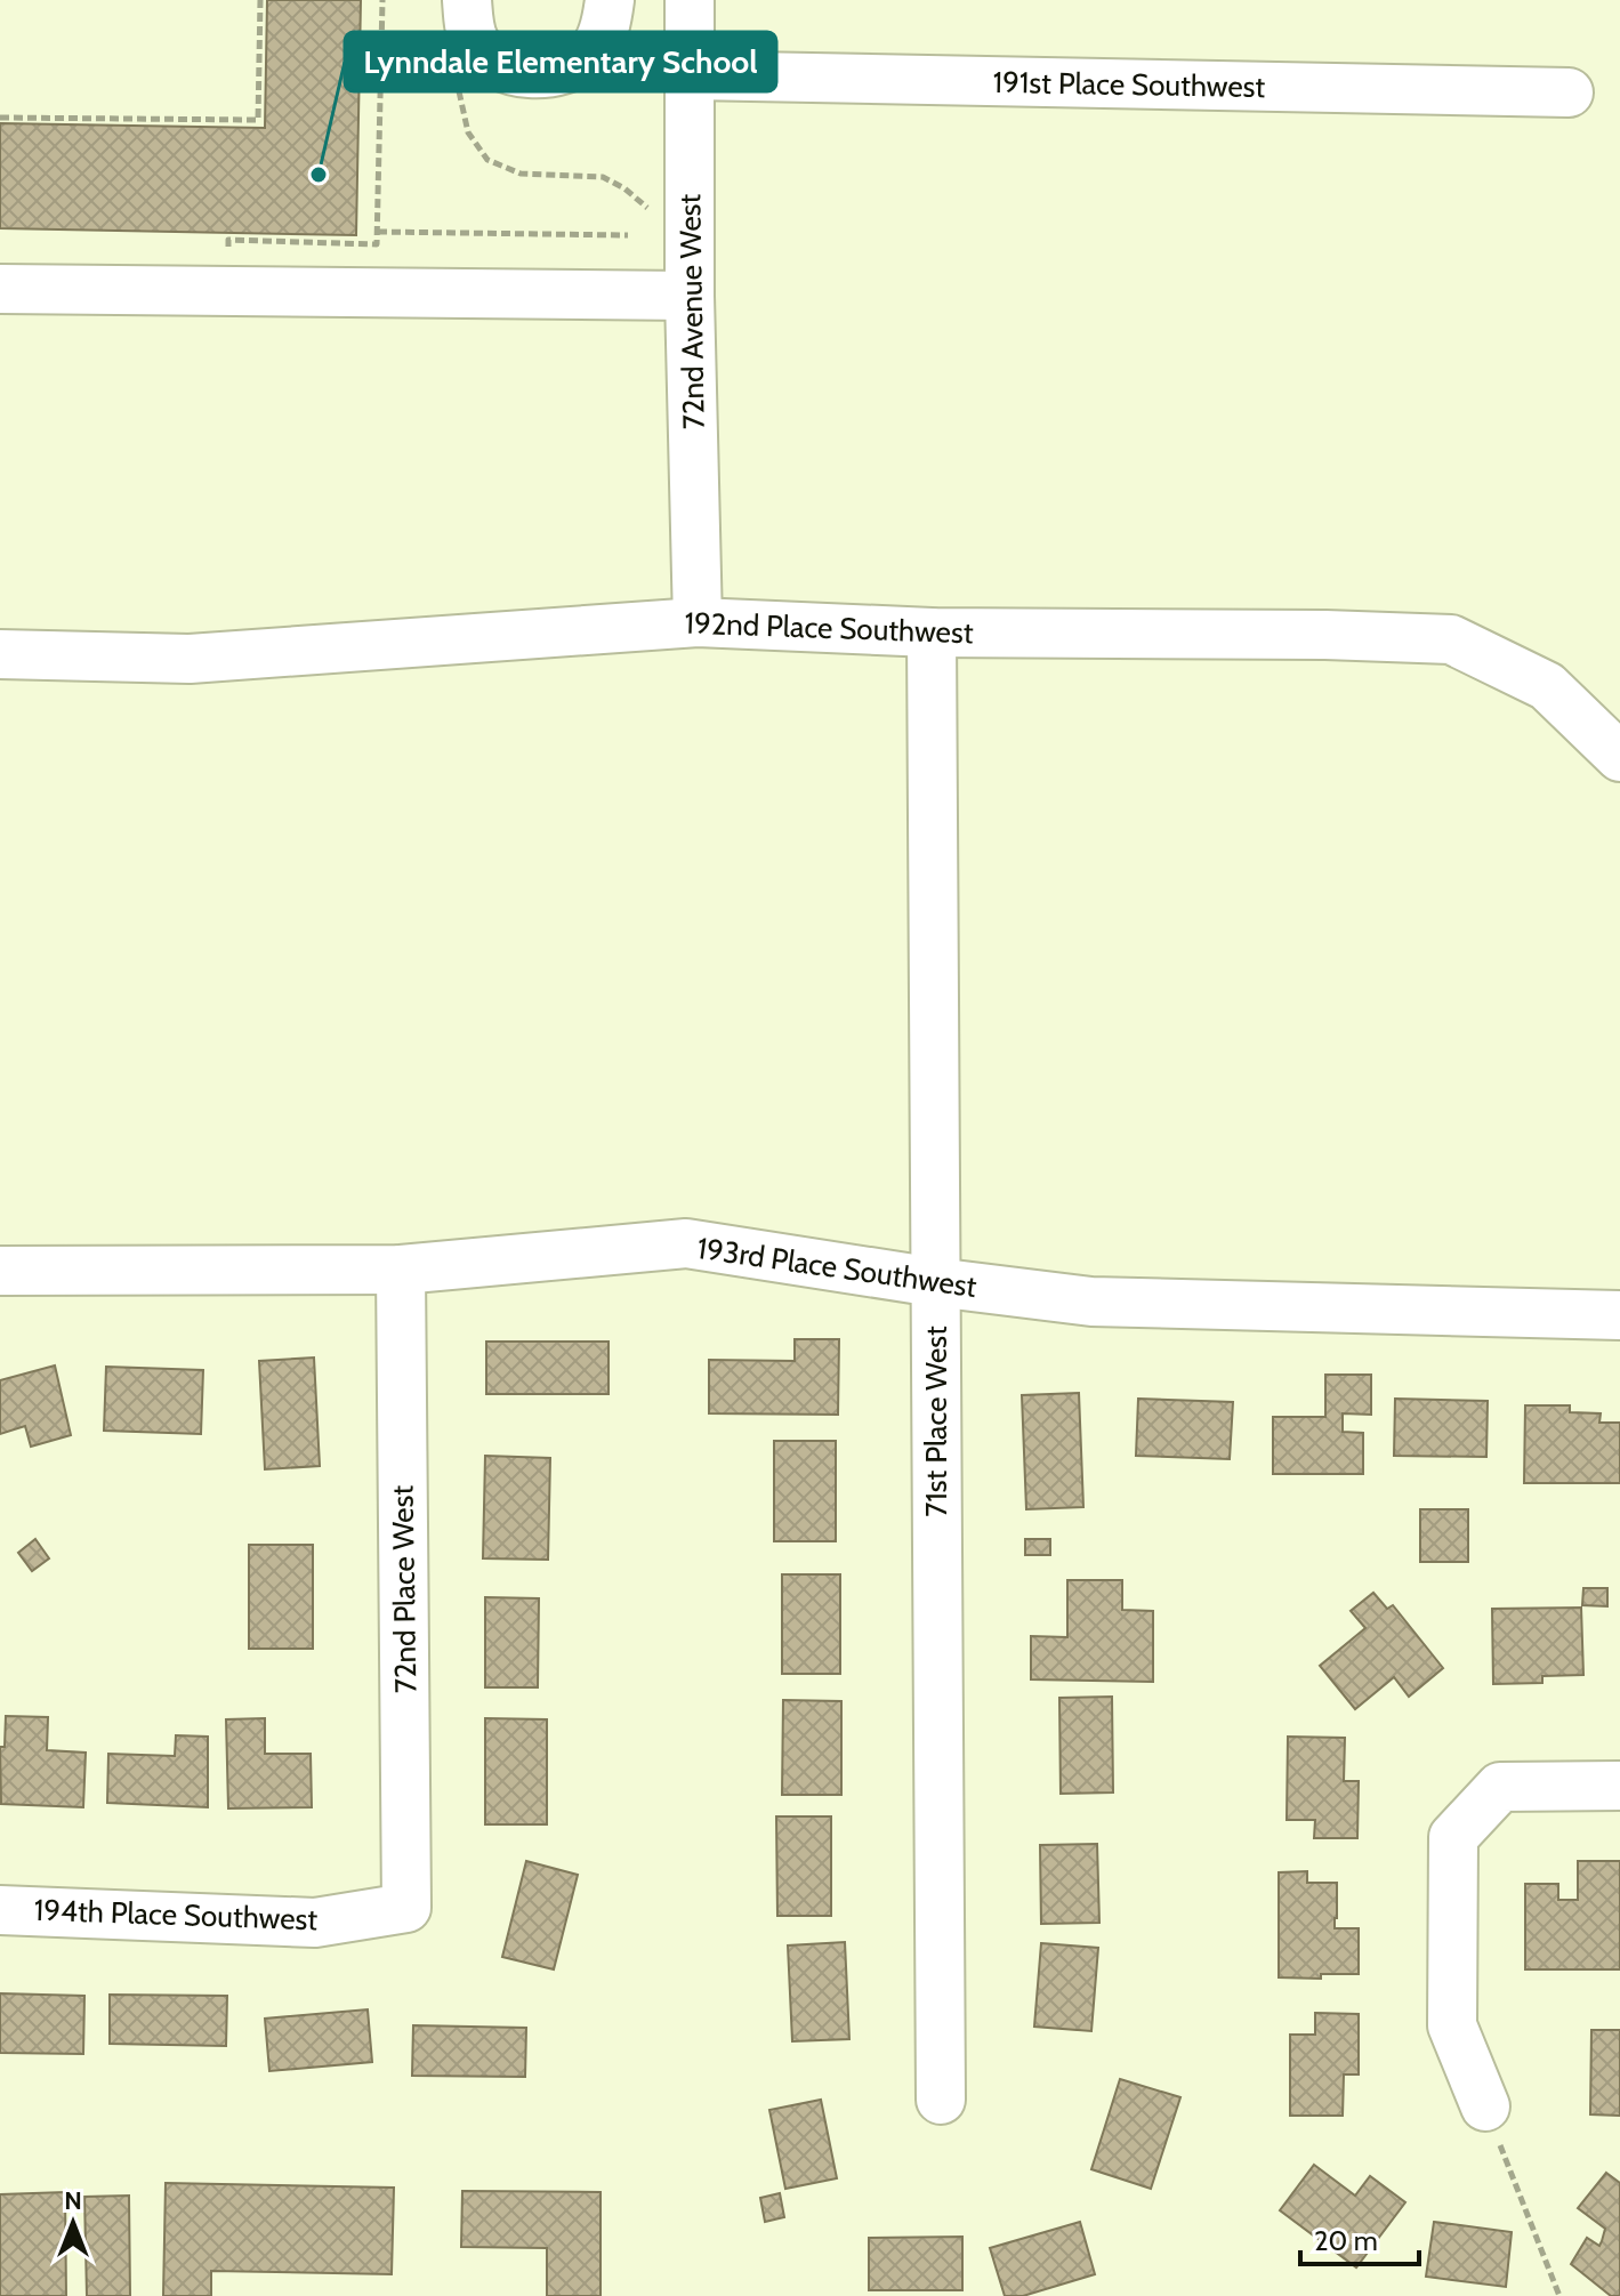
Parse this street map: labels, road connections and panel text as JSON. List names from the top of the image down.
{
  "streets": {
    "street": [
      "191st Place Southwest",
      "72nd Avenue West",
      "192nd Place Southwest",
      "193rd Place Southwest",
      "71st Place West",
      "72nd Place West",
      "194th Place Southwest"
    ]
  },
  "crossings": [
    ["191st Place Southwest", "72nd Avenue West"],
    ["72nd Avenue West", "192nd Place Southwest"],
    ["192nd Place Southwest", "71st Place West"],
    ["193rd Place Southwest", "71st Place West"],
    ["193rd Place Southwest", "72nd Place West"],
    ["72nd Place West", "194th Place Southwest"]
  ],
  "places": ["Lynndale Elementary School"],
  "scale_bar": "20 m",
  "north": "top"
}
